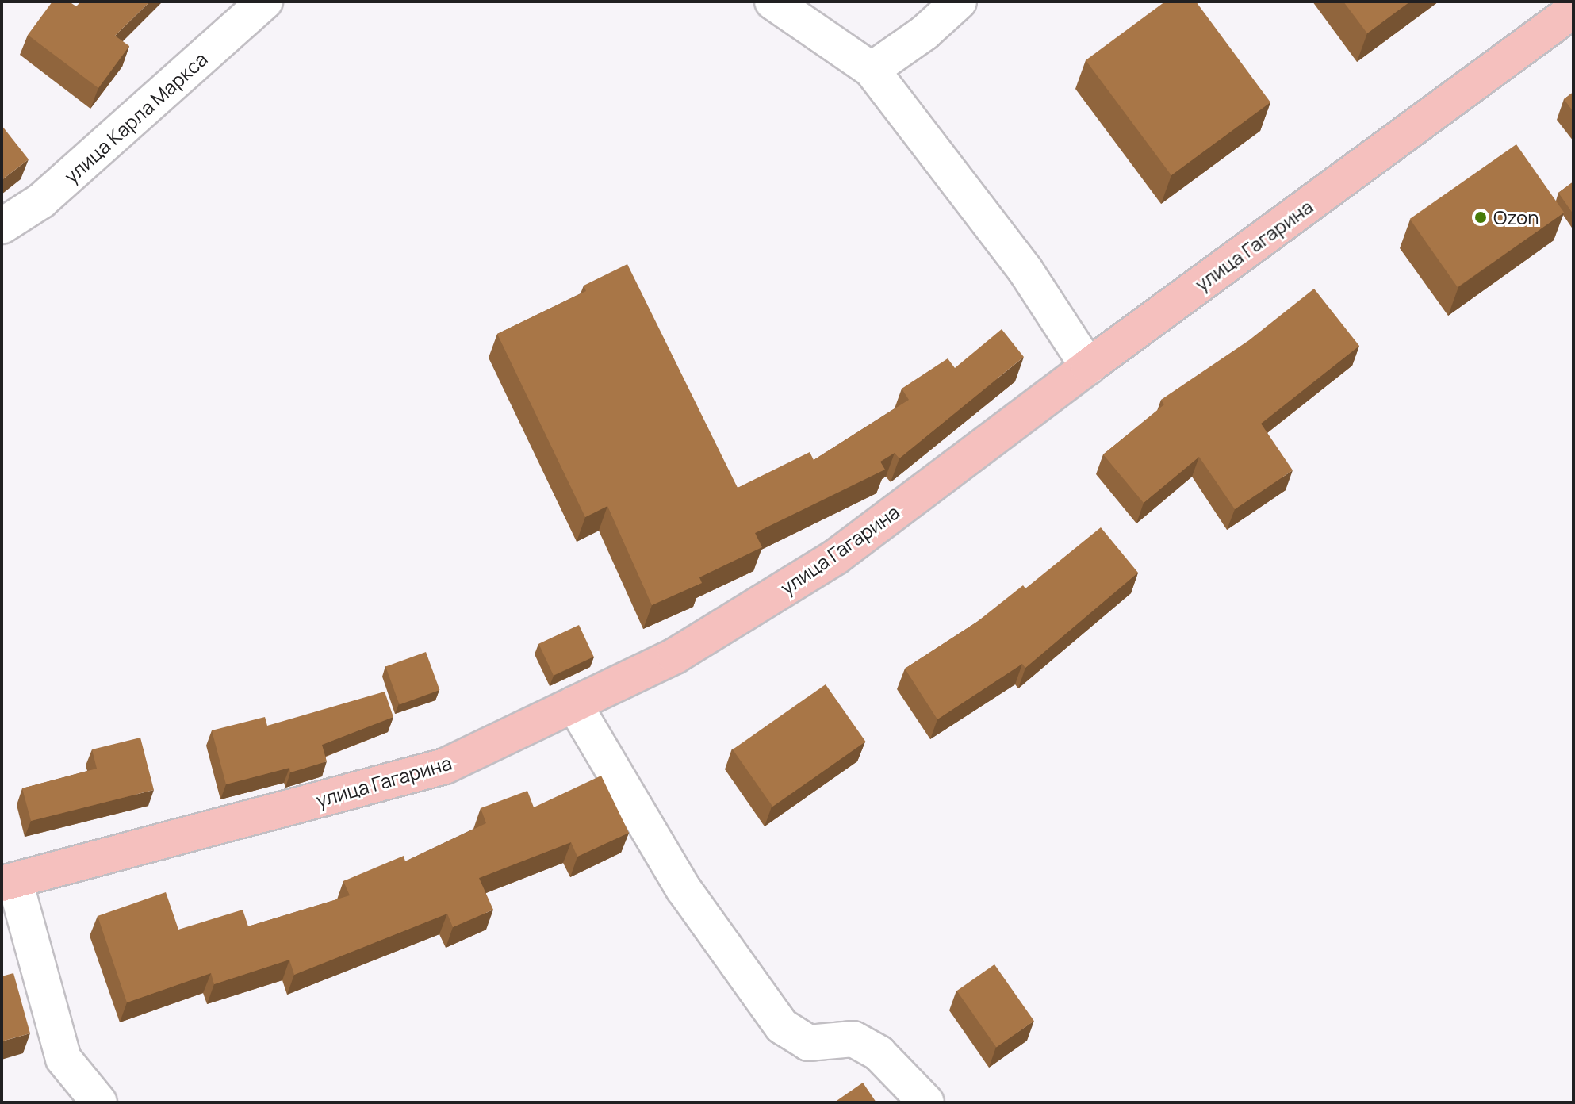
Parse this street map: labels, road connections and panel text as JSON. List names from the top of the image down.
{
  "streets": {
    "main road": ["улица Гагарина"],
    "street": ["улица Карла Маркса"]
  },
  "places": ["Ozon"]
}
